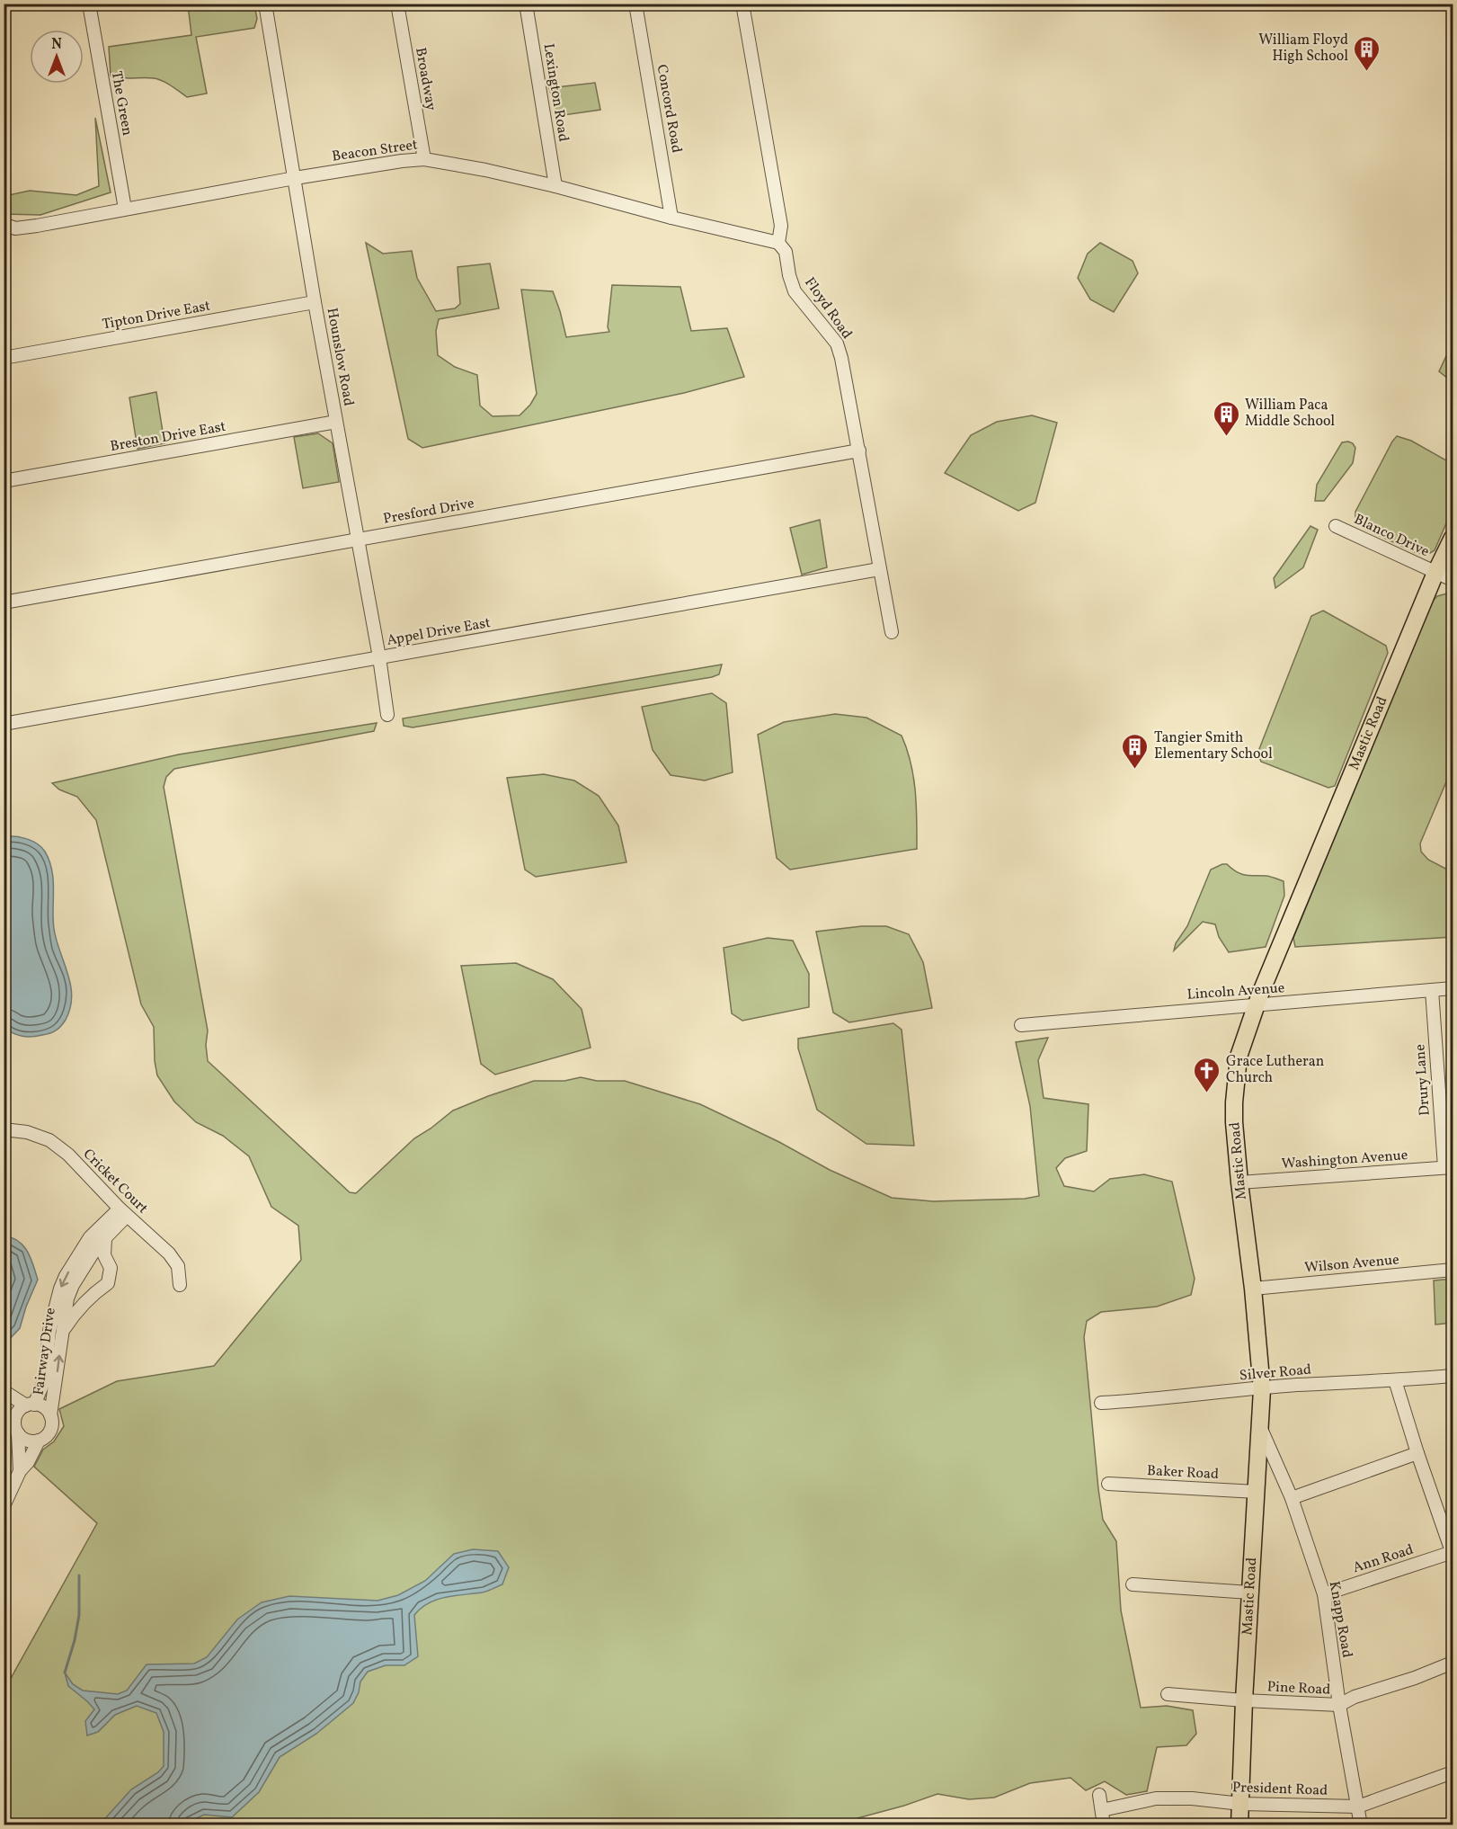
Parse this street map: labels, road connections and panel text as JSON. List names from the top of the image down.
{
  "streets": {
    "main road": ["Mastic Road"],
    "street": [
      "Broadway",
      "Lexington Road",
      "The Green",
      "Concord Road",
      "Beacon Street",
      "Floyd Road",
      "Tipton Drive East",
      "Hounslow Road",
      "Breston Drive East",
      "Presford Drive",
      "Blanco Drive",
      "Appel Drive East",
      "Lincoln Avenue",
      "Drury Lane",
      "Washington Avenue",
      "Cricket Court",
      "Wilson Avenue",
      "Fairway Drive",
      "Silver Road",
      "Baker Road",
      "Ann Road",
      "Knapp Road",
      "Pine Road",
      "President Road"
    ]
  },
  "crossings": [
    ["Broadway", "Beacon Street"],
    ["Lexington Road", "Beacon Street"],
    ["The Green", "Beacon Street"],
    ["Concord Road", "Beacon Street"],
    ["Beacon Street", "Floyd Road"],
    ["Beacon Street", "Hounslow Road"],
    ["Floyd Road", "Presford Drive"],
    ["Floyd Road", "Appel Drive East"],
    ["Tipton Drive East", "Hounslow Road"],
    ["Hounslow Road", "Breston Drive East"],
    ["Hounslow Road", "Presford Drive"],
    ["Hounslow Road", "Appel Drive East"],
    ["Blanco Drive", "Mastic Road"],
    ["Mastic Road", "Lincoln Avenue"],
    ["Mastic Road", "Washington Avenue"],
    ["Mastic Road", "Wilson Avenue"],
    ["Mastic Road", "Silver Road"],
    ["Mastic Road", "Baker Road"],
    ["Mastic Road", "Knapp Road"],
    ["Mastic Road", "Pine Road"],
    ["Mastic Road", "President Road"],
    ["Lincoln Avenue", "Drury Lane"],
    ["Drury Lane", "Washington Avenue"],
    ["Cricket Court", "Fairway Drive"],
    ["Ann Road", "Knapp Road"],
    ["Knapp Road", "Pine Road"],
    ["Knapp Road", "President Road"]
  ],
  "places": {
    "building": ["William Floyd High School", "William Paca Middle School", "Tangier Smith Elementary School"],
    "church": ["Grace Lutheran Church"]
  },
  "north": "top"
}
